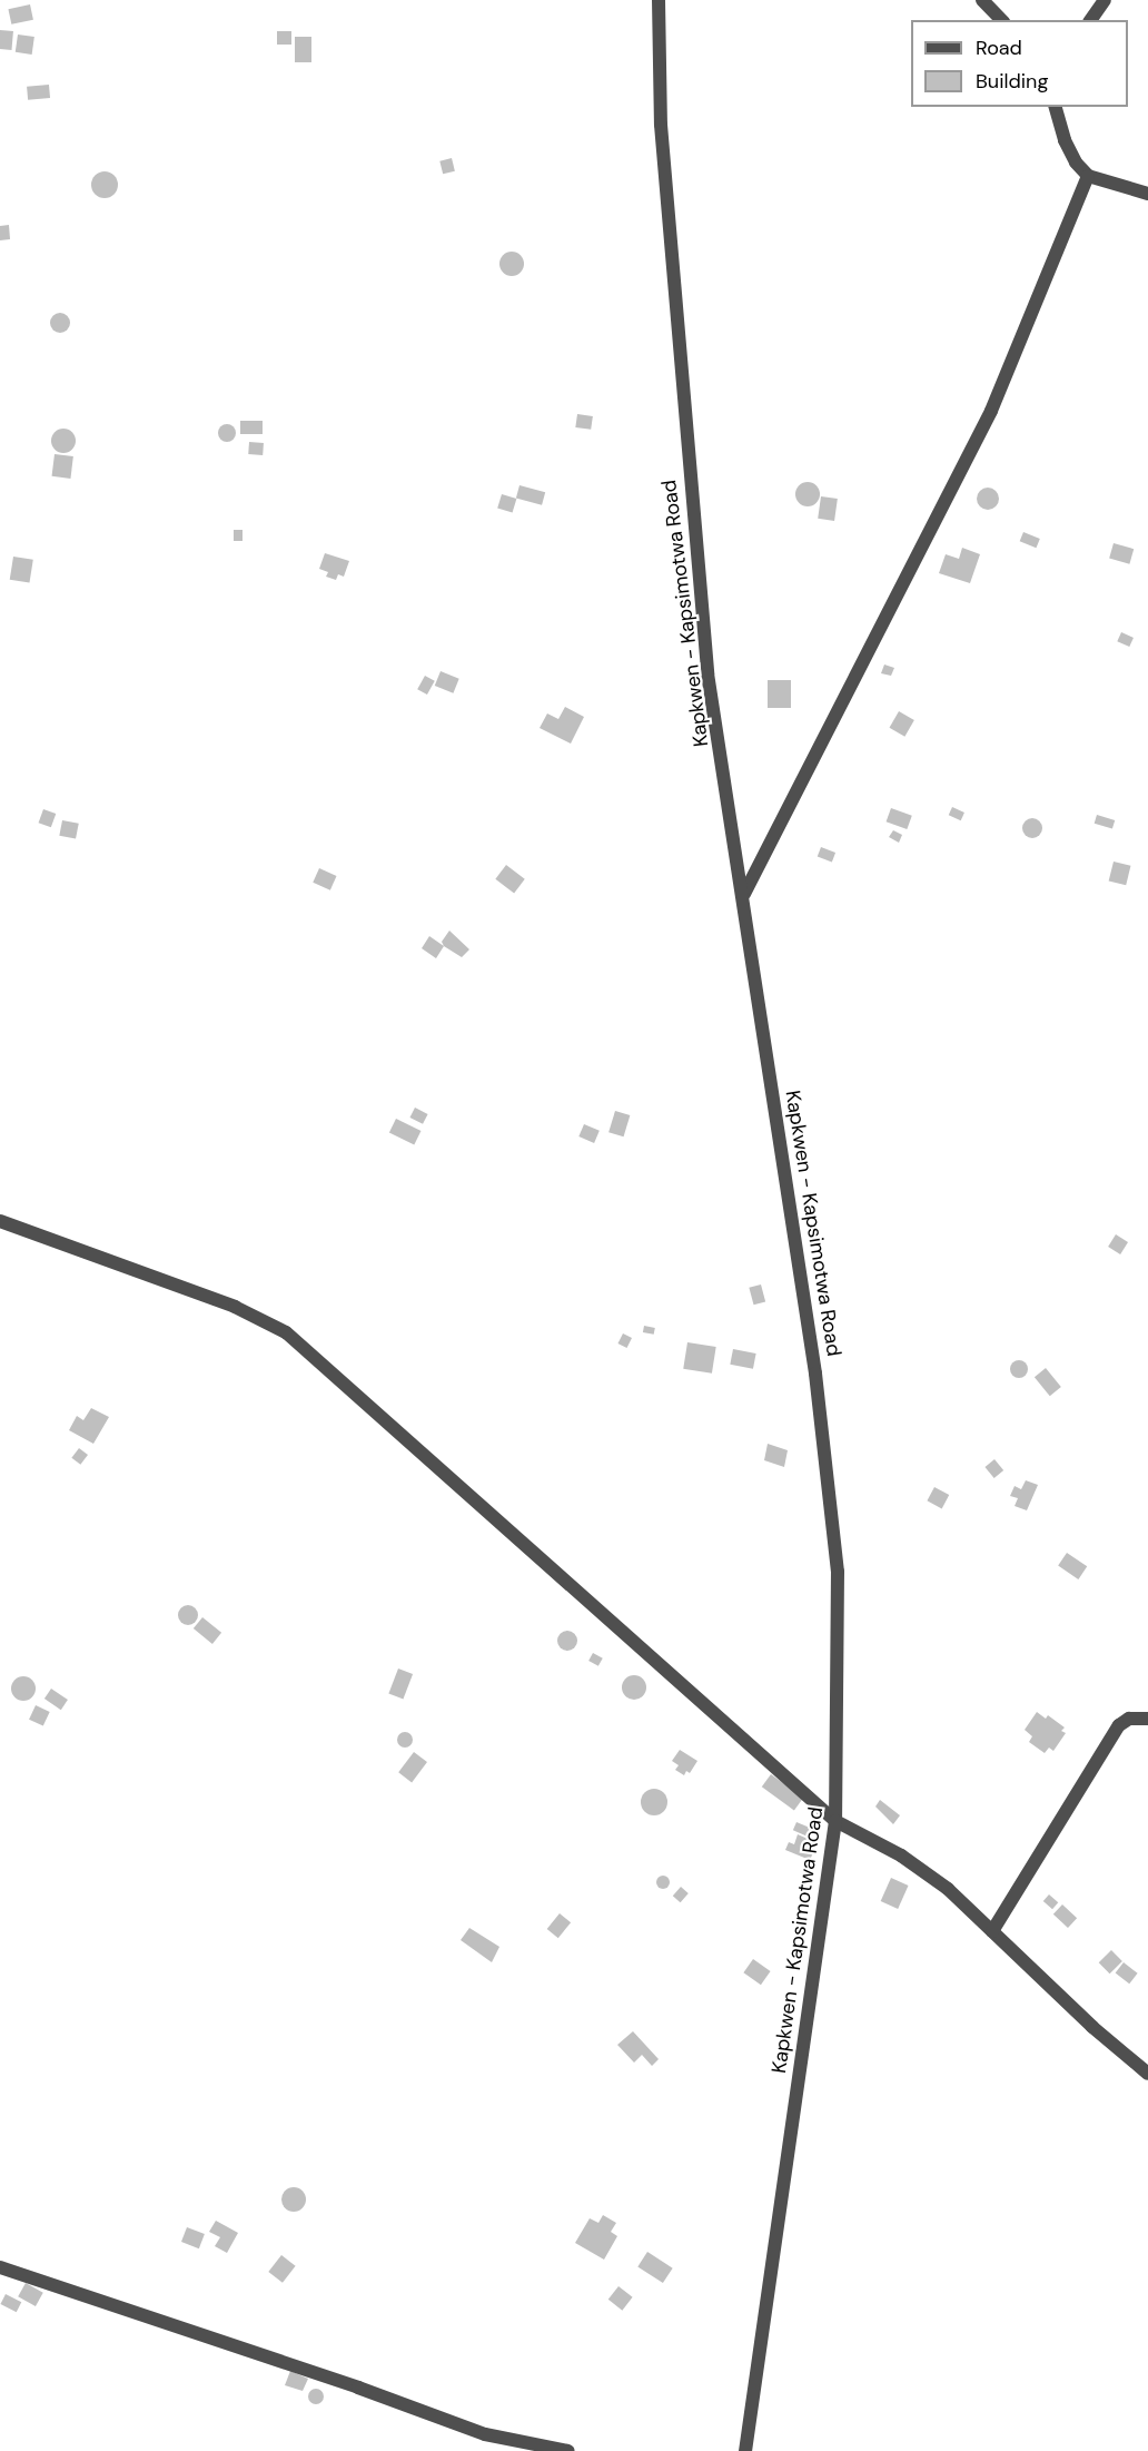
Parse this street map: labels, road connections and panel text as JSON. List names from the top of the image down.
{
  "streets": {
    "street": ["Kapkwen - Kapsimotwa Road"]
  },
  "legend": ["Road", "Building"]
}
